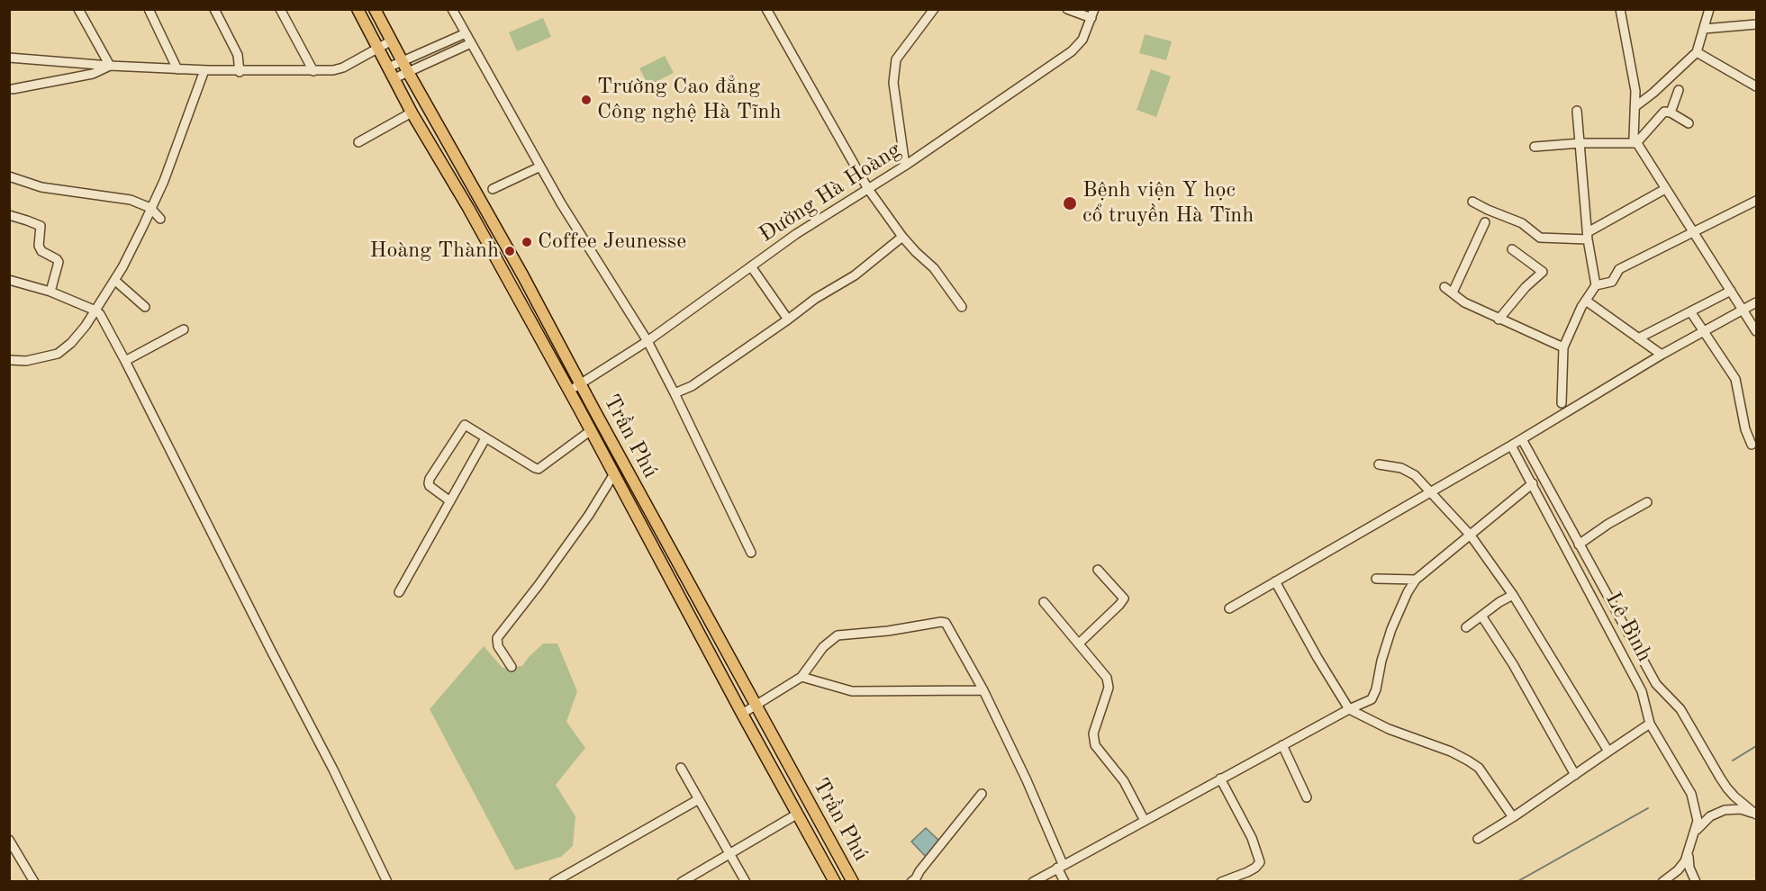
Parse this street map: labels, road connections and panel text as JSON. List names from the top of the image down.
{
  "streets": {
    "main road": ["Trần Phú"],
    "street": ["Đường Hà Hoàng", "Lê Bình"]
  },
  "crossings": [
    ["Đường Hà Hoàng", "Trần Phú"]
  ],
  "places": [
    "Trường Cao đẳng Công nghệ Hà Tĩnh",
    "Bệnh viện Y học cổ truyền Hà Tĩnh",
    "Coffee Jeunesse",
    "Hoàng Thành"
  ]
}
